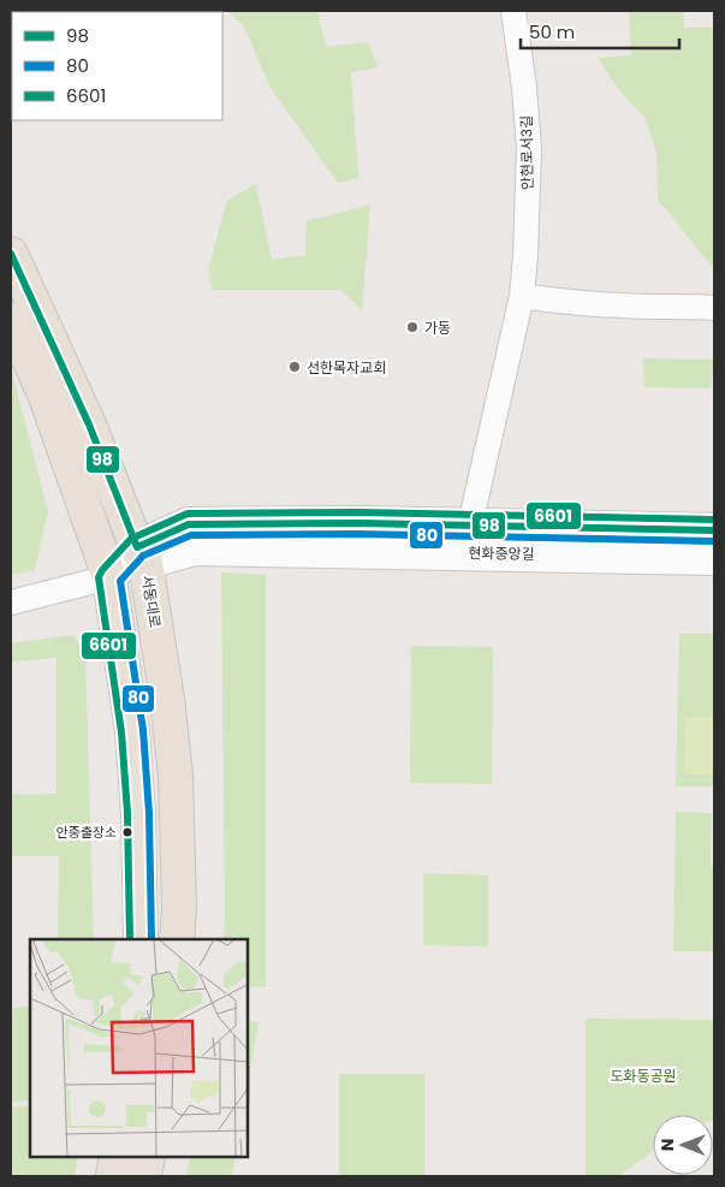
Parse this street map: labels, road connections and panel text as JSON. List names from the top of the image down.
{
  "streets": {
    "main road": ["서동대로"],
    "street": ["안현로서3길", "현화중앙길"]
  },
  "crossings": [
    ["현화중앙길", "서동대로"]
  ],
  "parks": ["도화동공원"],
  "places": ["가동", "선한목자교회", "안중출장소"],
  "lines": ["transit line 98", "transit line 6601", "transit line 80"],
  "legend": ["98", "80", "6601"],
  "scale_bar": "50 m",
  "north": "left"
}
